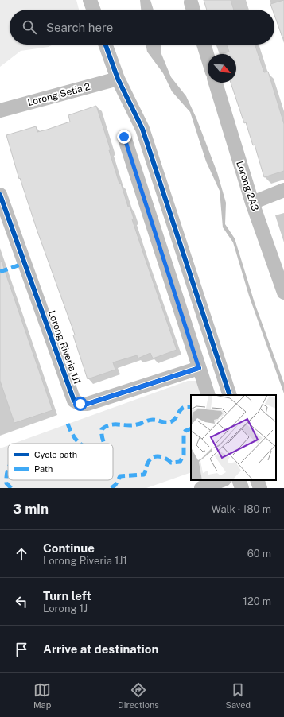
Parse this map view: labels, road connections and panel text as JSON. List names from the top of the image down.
{
  "streets": {
    "street": ["Lorong Setia 2", "Lorong 2A3", "Lorong Riveria 1J1"]
  },
  "legend": ["Cycle path", "Path"],
  "north": "bottom right",
  "page": {
    "search": "Search here",
    "heading": ["3 min", "Walk · 180 m"],
    "list": [
      ["Continue", "Lorong Riveria 1J1", "60 m"],
      ["Turn left", "Lorong 1J", "120 m"],
      "Arrive at destination"
    ],
    "nav": ["Map", "Directions", "Saved"]
  }
}
